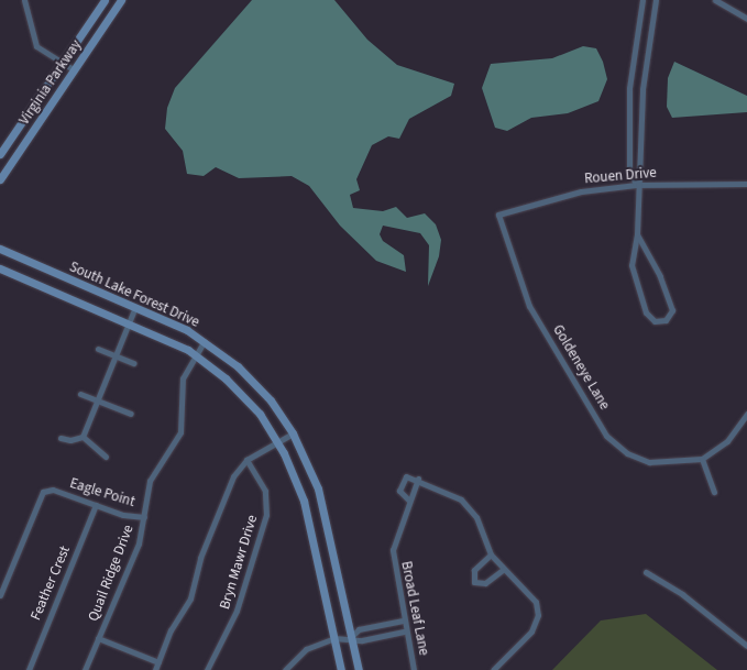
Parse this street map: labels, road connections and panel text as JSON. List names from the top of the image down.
{
  "streets": {
    "main road": ["Virginia Parkway", "South Lake Forest Drive"],
    "street": [
      "Rouen Drive",
      "Goldeneye Lane",
      "Eagle Point",
      "Bryn Mawr Drive",
      "Quail Ridge Drive",
      "Feather Crest",
      "Broad Leaf Lane"
    ]
  },
  "crossings": [
    ["Rouen Drive", "Goldeneye Lane"],
    ["South Lake Forest Drive", "Quail Ridge Drive"],
    ["Eagle Point", "Quail Ridge Drive"],
    ["Eagle Point", "Feather Crest"]
  ]
}
